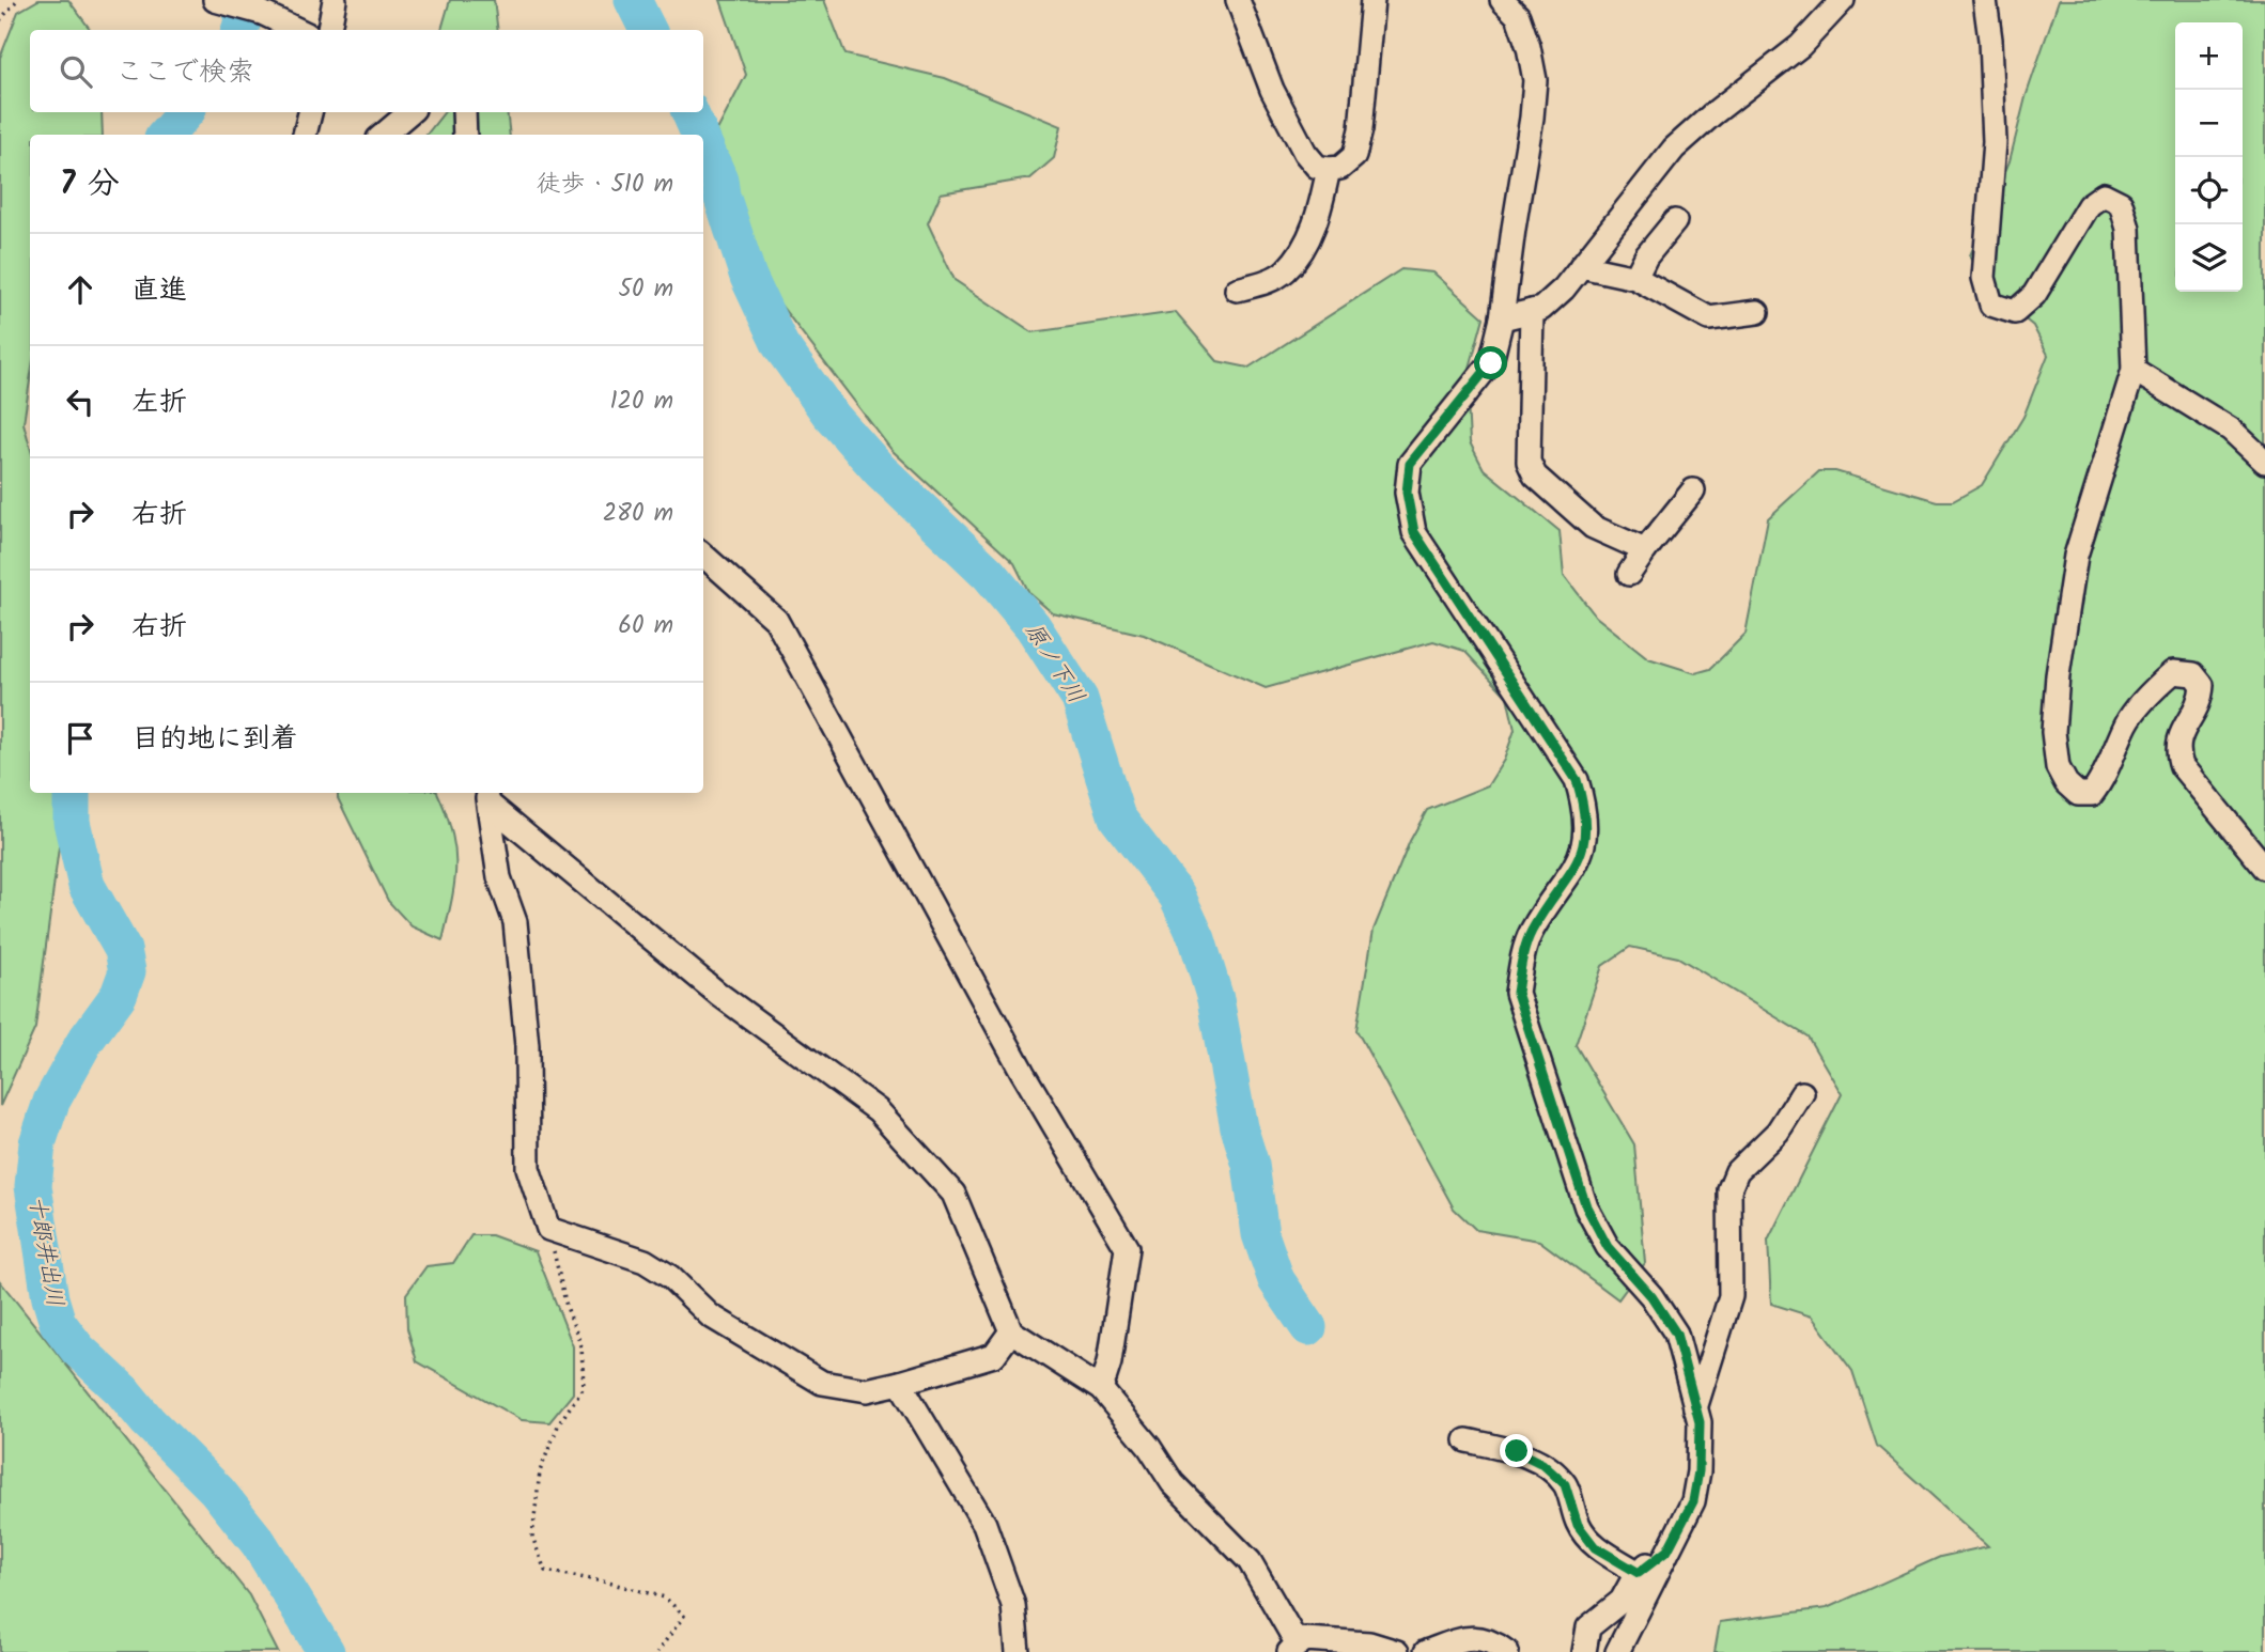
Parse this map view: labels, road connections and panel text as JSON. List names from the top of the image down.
{
  "water": ["原ノ下川", "十郎井出川"],
  "page": {
    "map_buttons": ["+", "−"],
    "search": "ここで検索",
    "heading": ["7 分", "徒歩 · 510 m"],
    "list": [
      ["直進", "50 m"],
      ["左折", "120 m"],
      ["右折", "280 m"],
      ["右折", "60 m"],
      "目的地に到着"
    ]
  }
}
